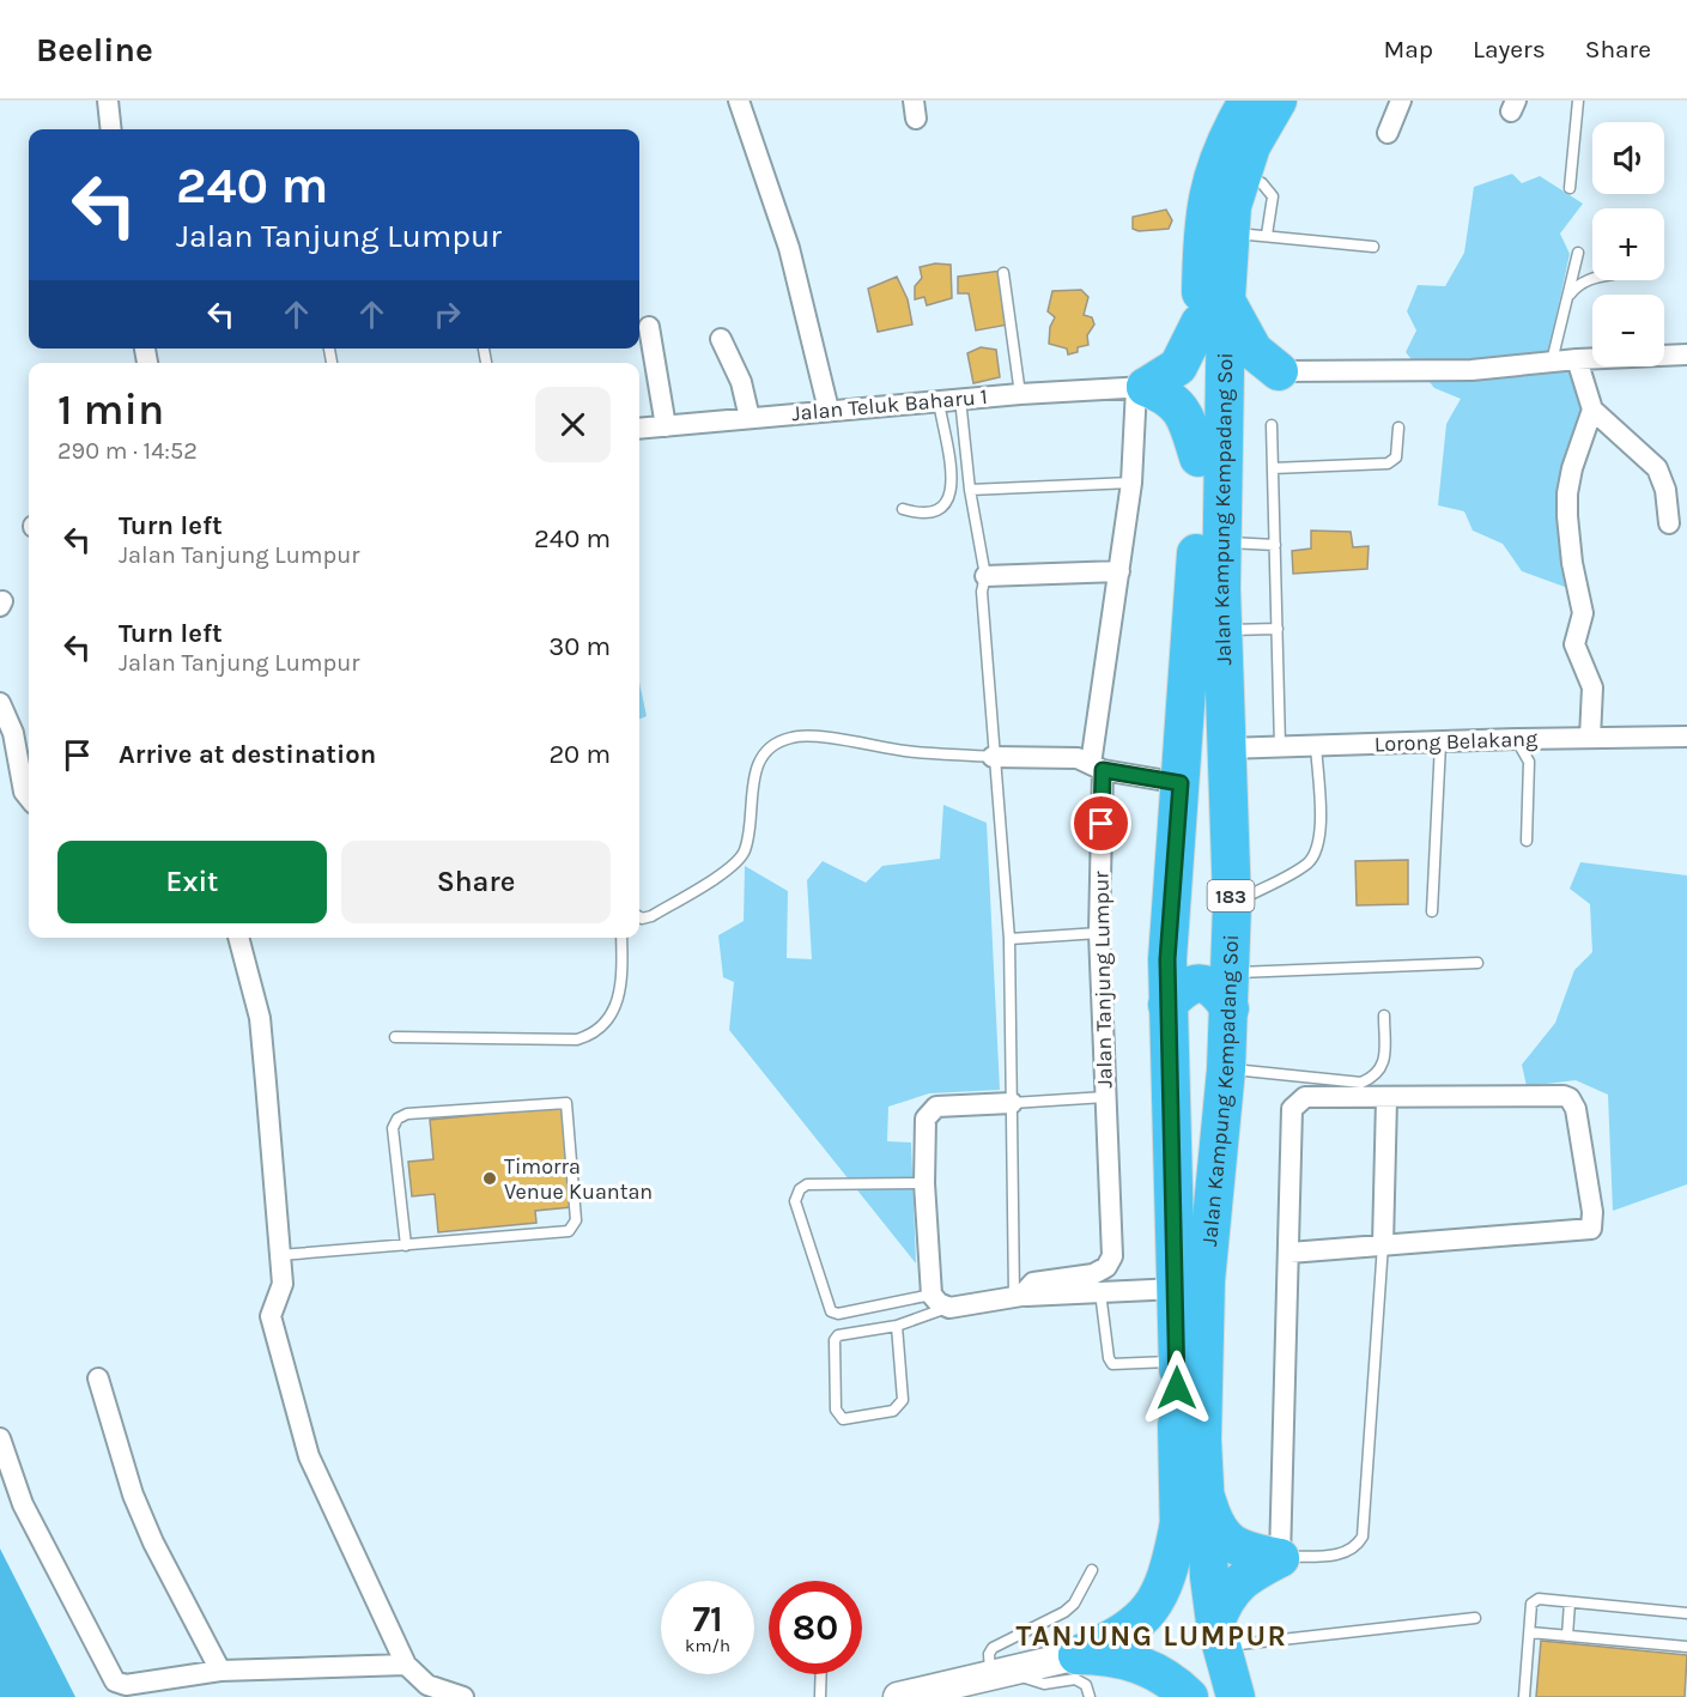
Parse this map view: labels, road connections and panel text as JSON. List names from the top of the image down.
{
  "streets": {
    "highway": ["Jalan Kampung Kempadang Soi", "183"],
    "street": ["Jalan Teluk Baharu 1", "Lorong Belakang", "Jalan Tanjung Lumpur"]
  },
  "crossings": [
    ["Jalan Teluk Baharu 1", "Jalan Tanjung Lumpur"],
    ["Jalan Kampung Kempadang Soi", "Lorong Belakang"]
  ],
  "districts": ["TANJUNG LUMPUR"],
  "places": ["Timorra Venue Kuantan"],
  "page": {
    "header": "Beeline",
    "nav": ["Map", "Layers", "Share"],
    "map_buttons": ["+", "−"],
    "turn": ["240 m", "Jalan Tanjung Lumpur"],
    "heading": ["1 min", "290 m · 14:52"],
    "list": [
      {
        "name": "Turn left",
        "note": "Jalan Tanjung Lumpur",
        "value": "240 m"
      },
      {
        "name": "Turn left",
        "note": "Jalan Tanjung Lumpur",
        "value": "30 m"
      },
      {
        "name": "Arrive at destination",
        "value": "20 m"
      }
    ],
    "buttons": ["Exit", "Share"],
    "speed": "71 km/h",
    "limit": "80"
  }
}
